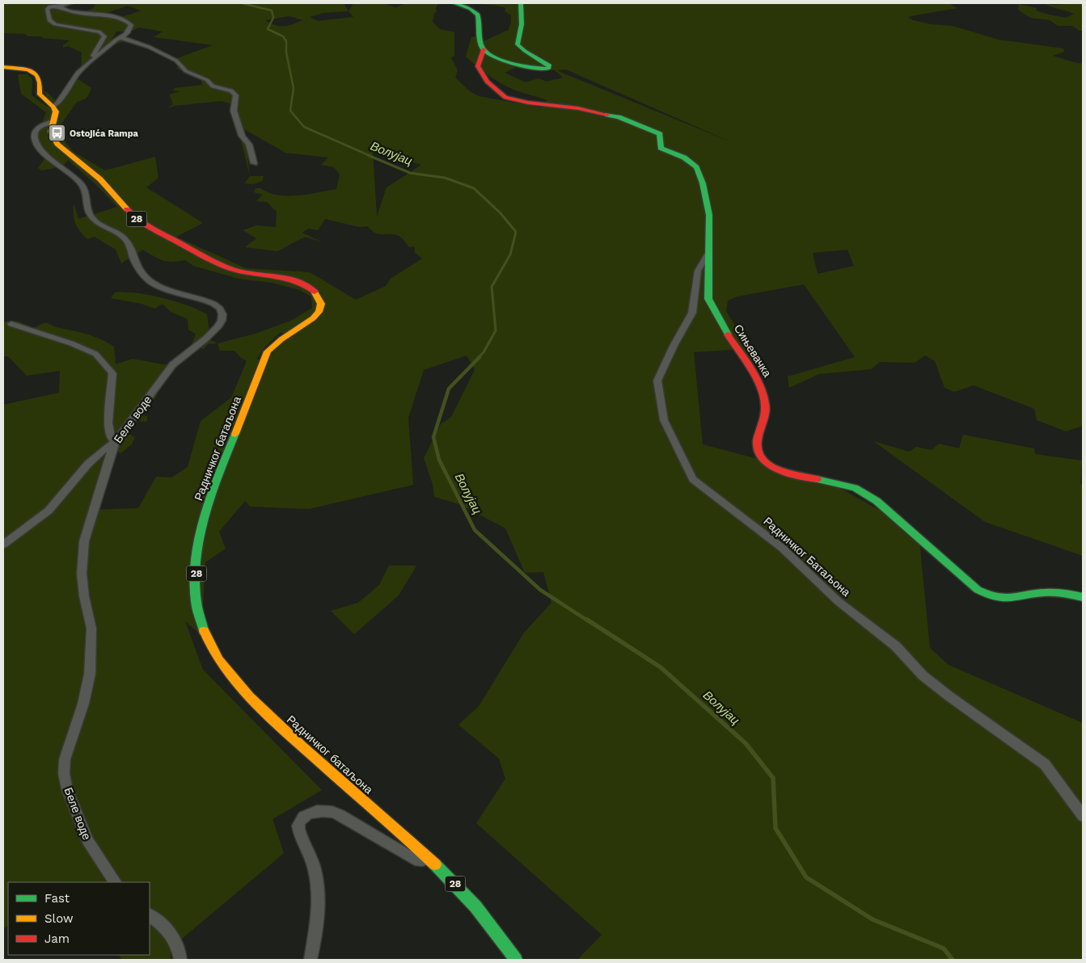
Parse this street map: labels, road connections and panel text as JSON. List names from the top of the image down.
{
  "streets": {
    "street": [
      "28",
      "Сињевачка",
      "Беле воде",
      "Радничког батаљона",
      "Радничког Батаљона"
    ]
  },
  "crossings": [
    ["Сињевачка", "Радничког Батаљона"],
    ["Беле воде", "Радничког батаљона"]
  ],
  "water": ["Волујац"],
  "places": {
    "bus stop": ["Ostojića Rampa"]
  },
  "legend": ["Fast", "Slow", "Jam"]
}
